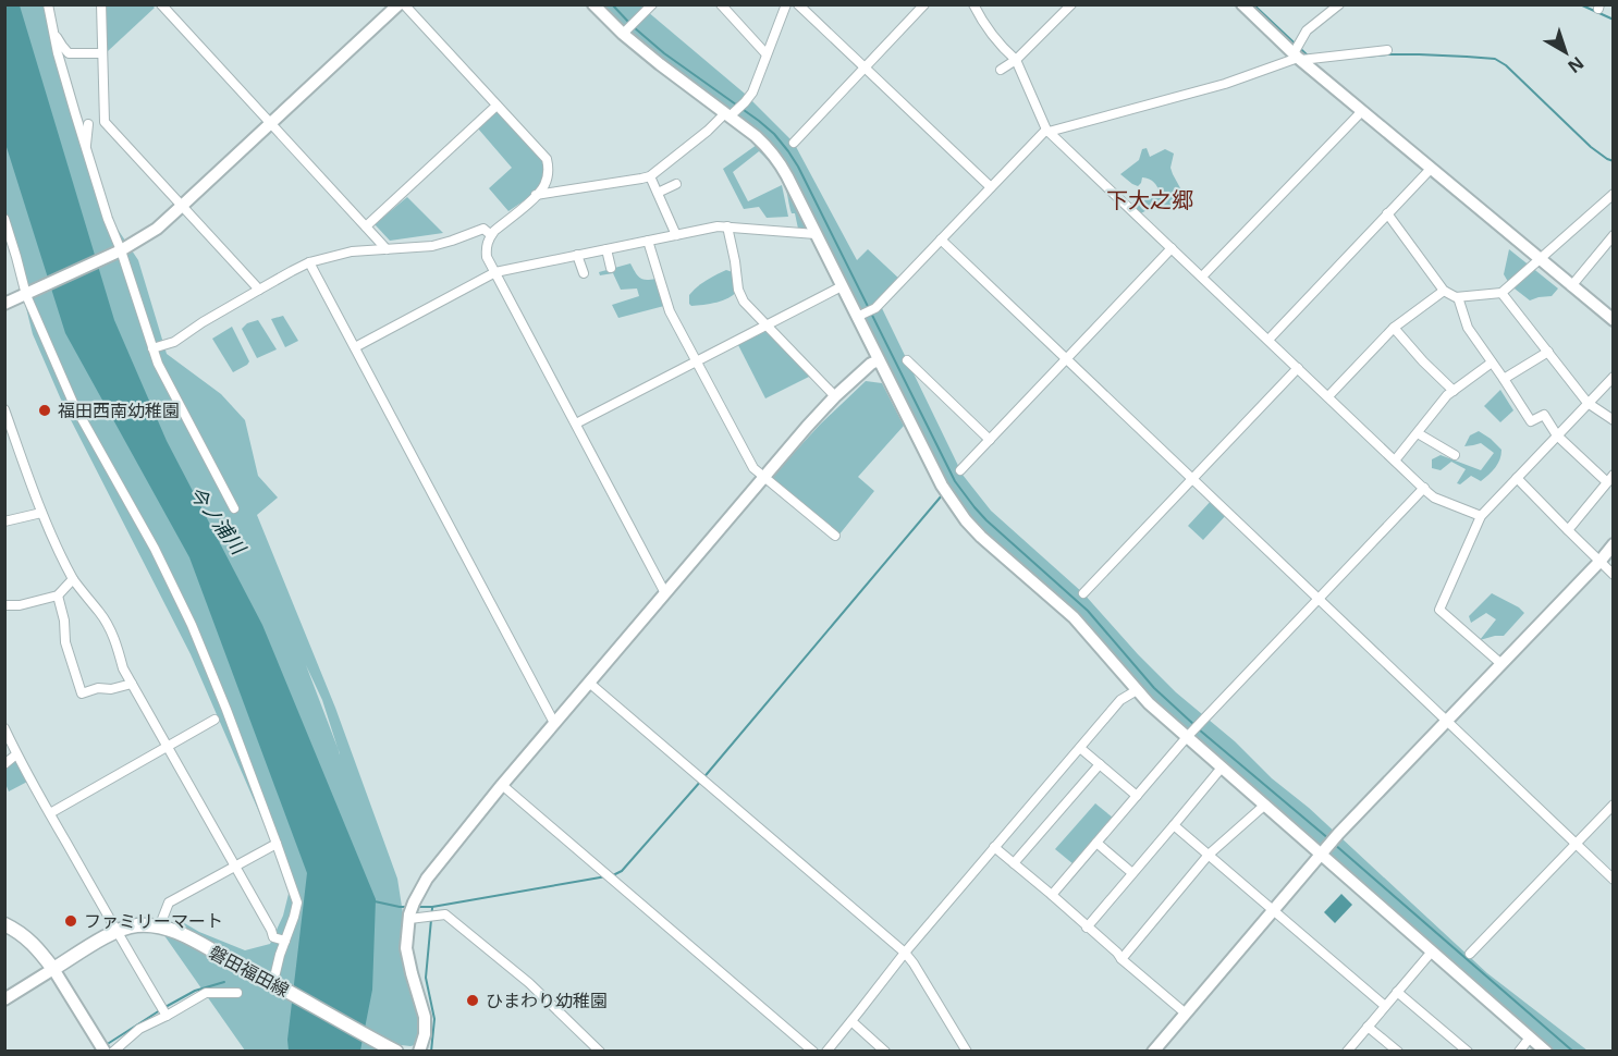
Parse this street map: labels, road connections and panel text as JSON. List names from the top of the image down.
{
  "streets": {
    "main road": ["磐田福田線"]
  },
  "districts": ["下大之郷"],
  "water": ["今ノ浦川"],
  "places": ["福田西南幼稚園", "ファミリーマート", "ひまわり幼稚園"],
  "north": "bottom right"
}
